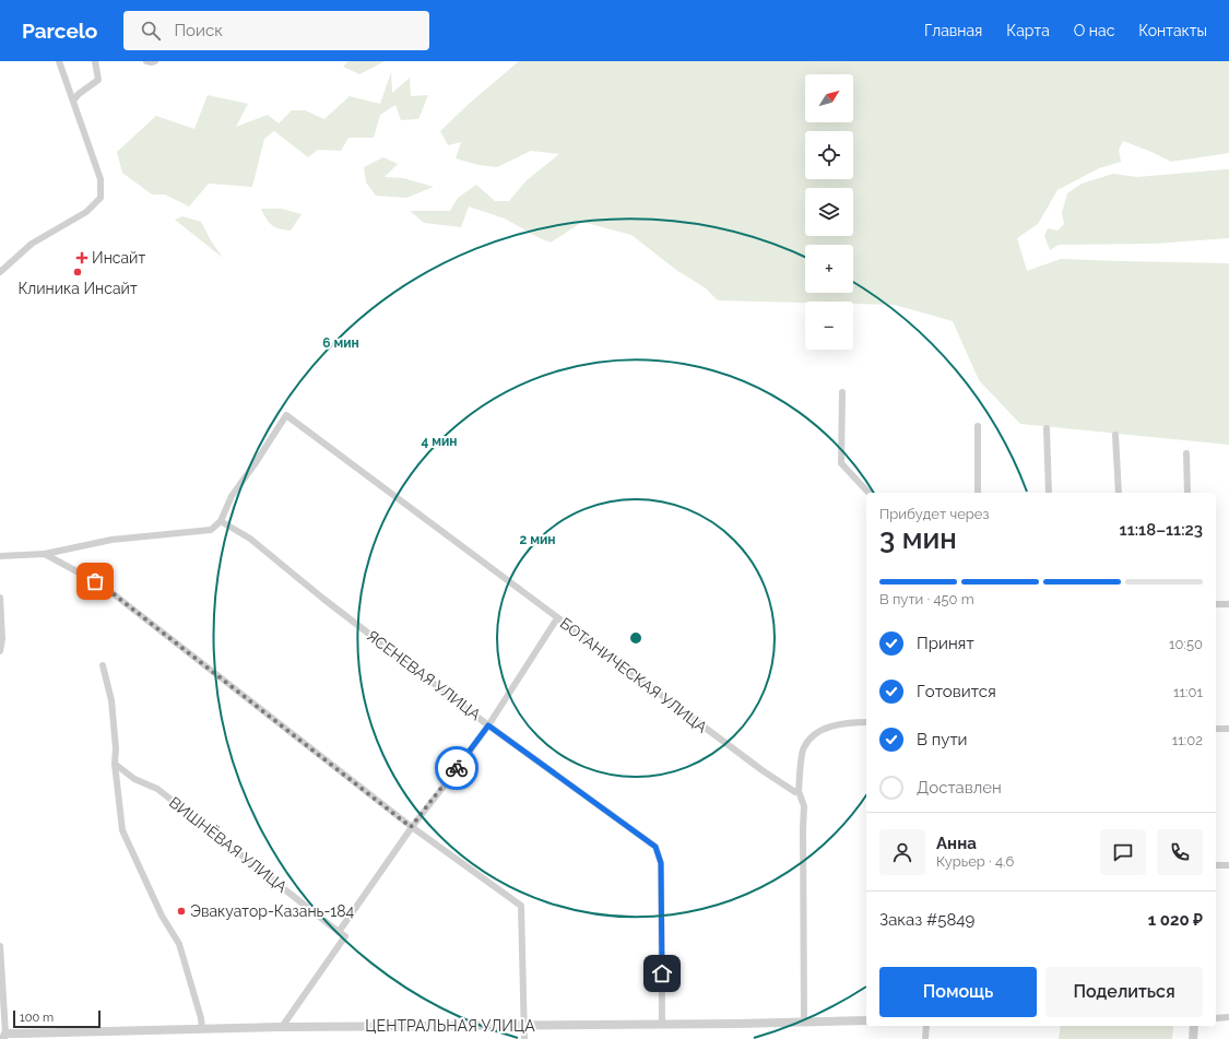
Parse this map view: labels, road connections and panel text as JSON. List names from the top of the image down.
{
  "streets": {
    "street": [
      "ЯСЕНЕВАЯ УЛИЦА",
      "БОТАНИЧЕСКАЯ УЛИЦА",
      "ВИШНЁВАЯ УЛИЦА",
      "ЦЕНТРАЛЬНАЯ УЛИЦА"
    ]
  },
  "crossings": [
    ["ЯСЕНЕВАЯ УЛИЦА", "БОТАНИЧЕСКАЯ УЛИЦА"],
    ["ЯСЕНЕВАЯ УЛИЦА", "ЦЕНТРАЛЬНАЯ УЛИЦА"]
  ],
  "places": {
    "health": ["Инсайт"],
    "other": ["Клиника Инсайт", "Эвакуатор-Казань-184"]
  },
  "scale_bar": "100 m",
  "north": "top right",
  "page": {
    "header": "Parcelo",
    "search": "Поиск",
    "nav": [
      "Главная",
      "Карта",
      "О нас",
      "Контакты"
    ],
    "map_buttons": ["+", "−"],
    "heading": ["3 мин", "Прибудет через", "11:18–11:23"],
    "panel": [
      "Анна",
      "Курьер · 4.6",
      "Заказ #5849",
      "1 020 ₽"
    ],
    "bar": "В пути · 450 m",
    "list": [
      ["Принят", "10:50"],
      ["Готовится", "11:01"],
      ["В пути", "11:02"],
      "Доставлен"
    ],
    "buttons": ["Помощь", "Поделиться"],
    "scale": "100 m"
  },
  "rings": ["6 мин", "4 мин", "2 мин"]
}
